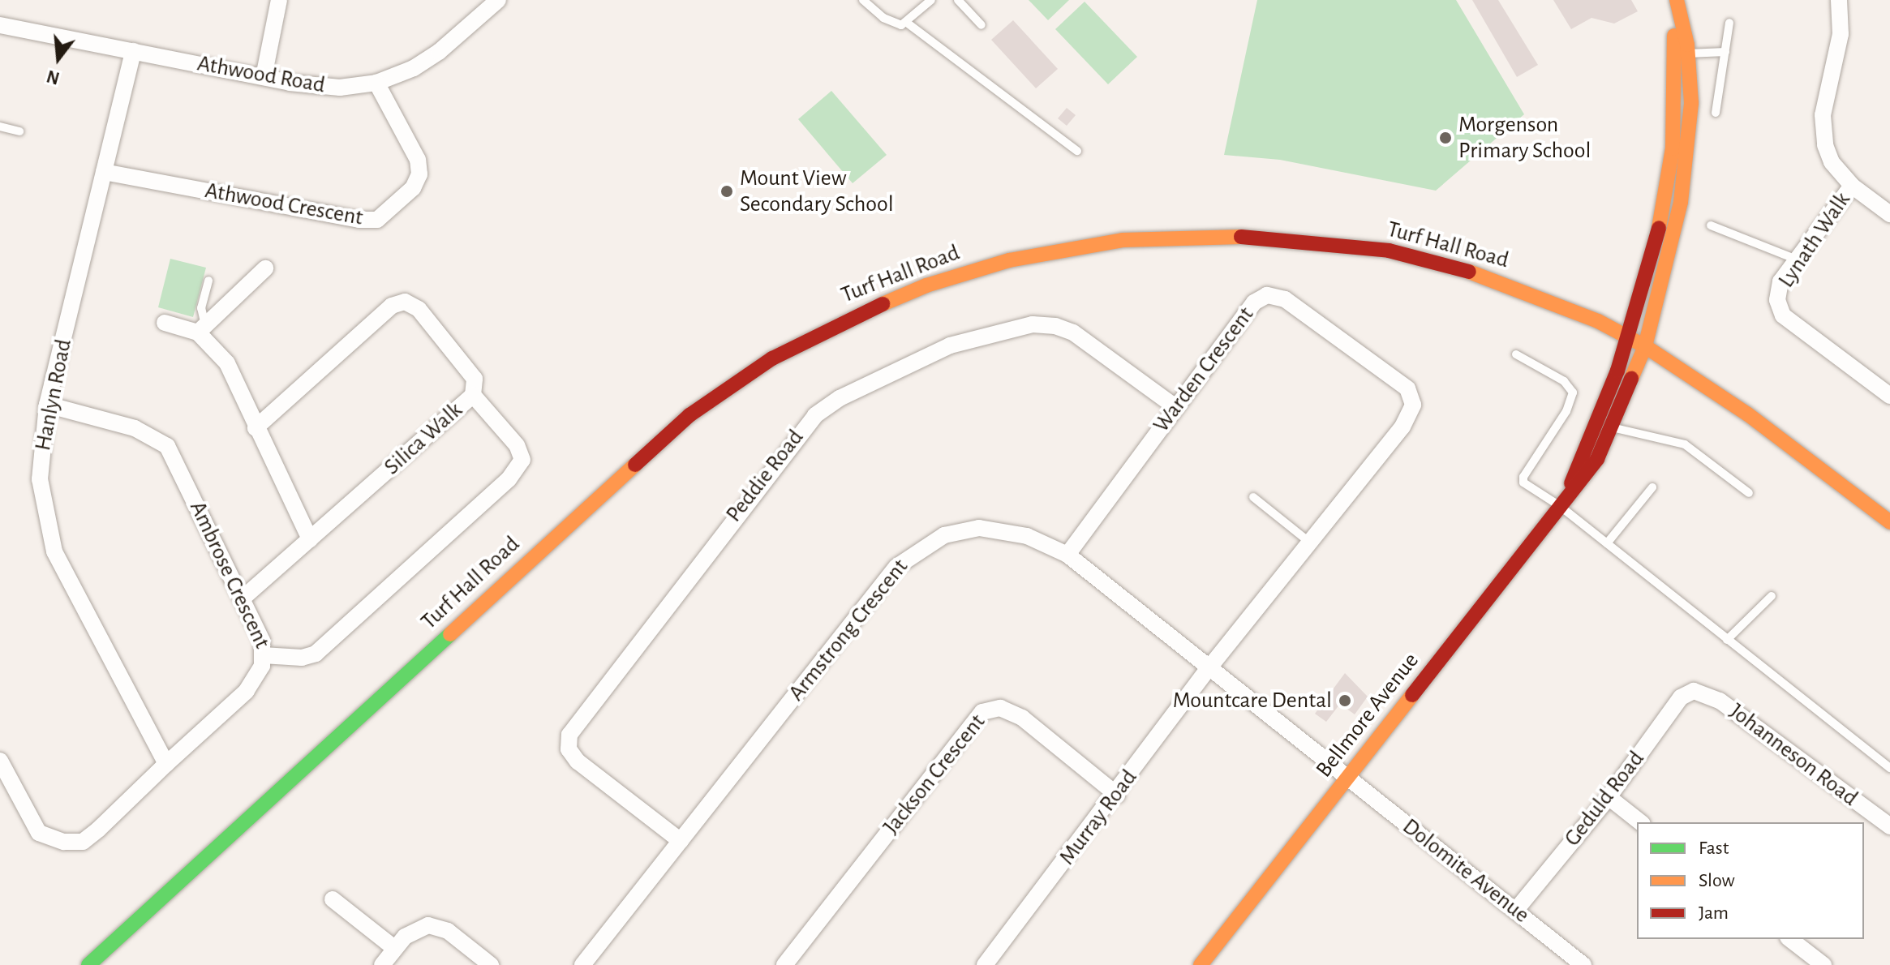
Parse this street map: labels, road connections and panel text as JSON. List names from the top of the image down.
{
  "streets": {
    "main road": ["Turf Hall Road", "Bellmore Avenue"],
    "street": [
      "Athwood Road",
      "Athwood Crescent",
      "Lynath Walk",
      "Warden Crescent",
      "Hanlyn Road",
      "Silica Walk",
      "Peddie Road",
      "Ambrose Crescent",
      "Armstrong Crescent",
      "Johanneson Road",
      "Jackson Crescent",
      "Geduld Road",
      "Murray Road",
      "Dolomite Avenue"
    ]
  },
  "crossings": [
    ["Athwood Road", "Athwood Crescent"],
    ["Athwood Road", "Hanlyn Road"],
    ["Athwood Crescent", "Hanlyn Road"],
    ["Turf Hall Road", "Bellmore Avenue"],
    ["Warden Crescent", "Peddie Road"],
    ["Warden Crescent", "Armstrong Crescent"],
    ["Warden Crescent", "Murray Road"],
    ["Hanlyn Road", "Ambrose Crescent"],
    ["Silica Walk", "Ambrose Crescent"],
    ["Peddie Road", "Armstrong Crescent"],
    ["Armstrong Crescent", "Bellmore Avenue"],
    ["Armstrong Crescent", "Murray Road"],
    ["Armstrong Crescent", "Dolomite Avenue"],
    ["Bellmore Avenue", "Dolomite Avenue"],
    ["Johanneson Road", "Geduld Road"],
    ["Jackson Crescent", "Murray Road"],
    ["Geduld Road", "Dolomite Avenue"]
  ],
  "places": ["Morgenson Primary School", "Mount View Secondary School", "Mountcare Dental"],
  "legend": ["Fast", "Slow", "Jam"],
  "north": "bottom"
}
